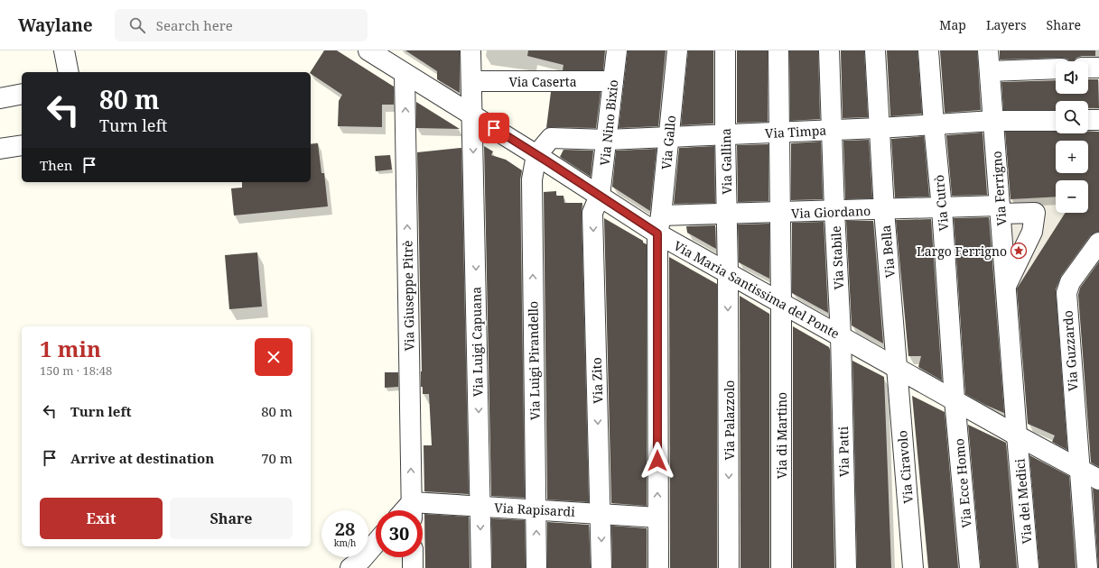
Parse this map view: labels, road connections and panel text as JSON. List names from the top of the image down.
{
  "streets": {
    "street": [
      "Via Caserta",
      "Via Nino Bixio",
      "Via Timpa",
      "Via Gallo",
      "Via Gallina",
      "Via Ferrigno",
      "Via Cutrò",
      "Via Giordano",
      "Via Bella",
      "Via Stabile",
      "Via Maria Santissima del Ponte",
      "Via Giuseppe Pitrè",
      "Via Luigi Capuana",
      "Via Guzzardo",
      "Via Luigi Pirandello",
      "Via Zito",
      "Via Palazzolo",
      "Via di Martino",
      "Via Patti",
      "Via Ciravolo",
      "Via Ecce Homo",
      "Via dei Medici",
      "Via Rapisardi"
    ]
  },
  "crossings": [
    ["Via Caserta", "Via Nino Bixio"],
    ["Via Caserta", "Via Luigi Capuana"],
    ["Via Nino Bixio", "Via Timpa"],
    ["Via Nino Bixio", "Via Maria Santissima del Ponte"],
    ["Via Nino Bixio", "Via Zito"],
    ["Via Timpa", "Via Gallo"],
    ["Via Timpa", "Via Gallina"],
    ["Via Timpa", "Via Ferrigno"],
    ["Via Timpa", "Via Cutrò"],
    ["Via Timpa", "Via Bella"],
    ["Via Timpa", "Via Stabile"],
    ["Via Timpa", "Via Maria Santissima del Ponte"],
    ["Via Timpa", "Via Luigi Pirandello"],
    ["Via Timpa", "Via di Martino"],
    ["Via Gallo", "Via Giordano"],
    ["Via Gallo", "Via Maria Santissima del Ponte"],
    ["Via Gallo", "Via Rapisardi"],
    ["Via Gallina", "Via Giordano"],
    ["Via Gallina", "Via Maria Santissima del Ponte"],
    ["Via Gallina", "Via Palazzolo"],
    ["Via Ferrigno", "Via Giordano"],
    ["Via Ferrigno", "Via Maria Santissima del Ponte"],
    ["Via Ferrigno", "Via dei Medici"],
    ["Via Cutrò", "Via Giordano"],
    ["Via Cutrò", "Via Maria Santissima del Ponte"],
    ["Via Cutrò", "Via Ecce Homo"],
    ["Via Giordano", "Via Bella"],
    ["Via Giordano", "Via Stabile"],
    ["Via Giordano", "Via Maria Santissima del Ponte"],
    ["Via Giordano", "Via di Martino"],
    ["Via Bella", "Via Maria Santissima del Ponte"],
    ["Via Bella", "Via Ciravolo"],
    ["Via Stabile", "Via Maria Santissima del Ponte"],
    ["Via Stabile", "Via Patti"],
    ["Via Maria Santissima del Ponte", "Via Giuseppe Pitrè"],
    ["Via Maria Santissima del Ponte", "Via Luigi Capuana"],
    ["Via Maria Santissima del Ponte", "Via Guzzardo"],
    ["Via Maria Santissima del Ponte", "Via Luigi Pirandello"],
    ["Via Maria Santissima del Ponte", "Via Zito"],
    ["Via Maria Santissima del Ponte", "Via Palazzolo"],
    ["Via Maria Santissima del Ponte", "Via di Martino"],
    ["Via Maria Santissima del Ponte", "Via Patti"],
    ["Via Maria Santissima del Ponte", "Via Ciravolo"],
    ["Via Maria Santissima del Ponte", "Via Ecce Homo"],
    ["Via Maria Santissima del Ponte", "Via dei Medici"],
    ["Via Giuseppe Pitrè", "Via Rapisardi"],
    ["Via Luigi Capuana", "Via Rapisardi"],
    ["Via Luigi Pirandello", "Via Rapisardi"],
    ["Via Zito", "Via Rapisardi"]
  ],
  "one_way": [
    "Via Gallo",
    "Via Giuseppe Pitrè",
    "Via Luigi Capuana",
    "Via Luigi Pirandello",
    "Via Zito",
    "Via Palazzolo"
  ],
  "places": {
    "place": ["Largo Ferrigno"]
  },
  "page": {
    "header": "Waylane",
    "search": "Search here",
    "nav": ["Map", "Layers", "Share"],
    "map_buttons": ["+", "−"],
    "turn": ["80 m", "Turn left"],
    "then": "Then",
    "heading": ["1 min", "150 m · 18:48"],
    "list": [
      {
        "name": "Turn left",
        "value": "80 m"
      },
      {
        "name": "Arrive at destination",
        "value": "70 m"
      }
    ],
    "buttons": ["Exit", "Share"],
    "speed": "28 km/h",
    "limit": "30"
  }
}
